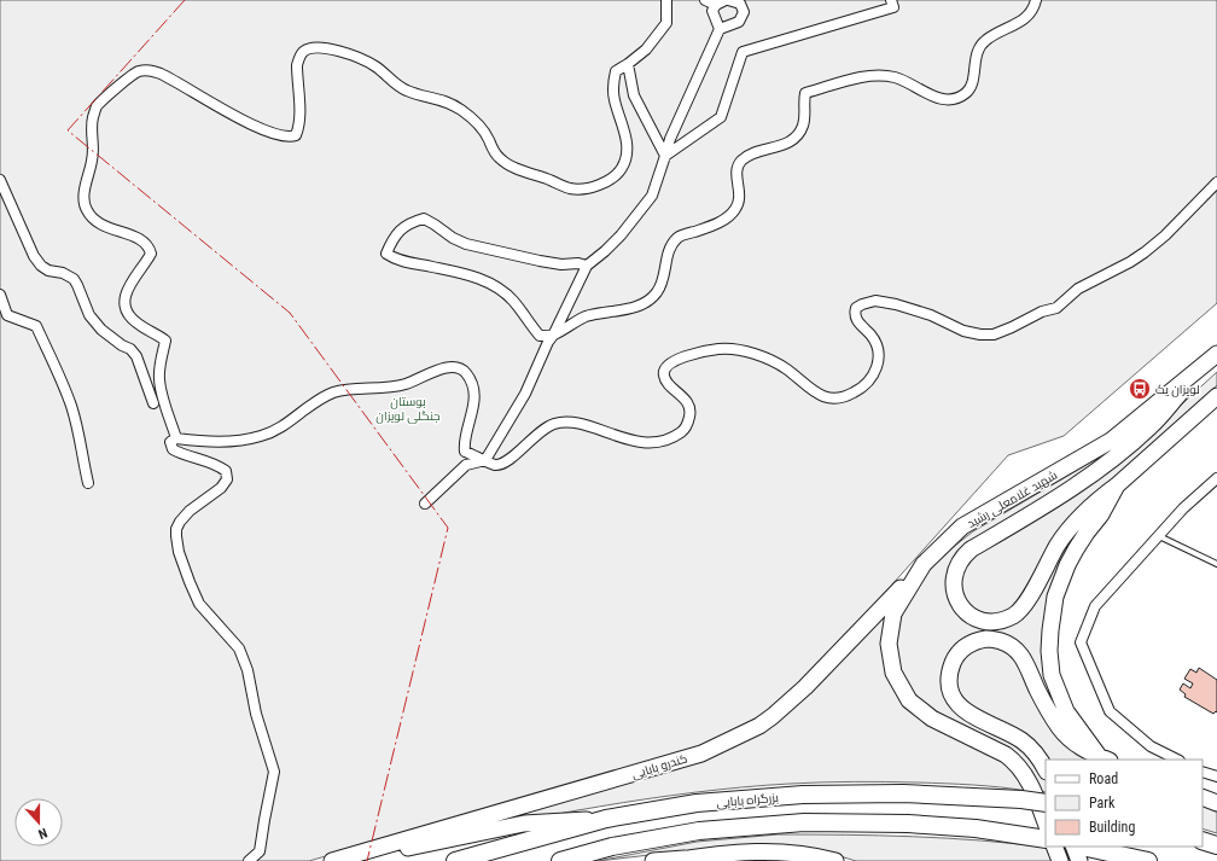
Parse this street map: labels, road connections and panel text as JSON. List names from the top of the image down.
{
  "streets": {
    "highway": ["بزرگراه بابایی"],
    "main road": ["شهید غلامعلی رشید", "کندرو بابایی"]
  },
  "crossings": [
    ["شهید غلامعلی رشید", "کندرو بابایی"]
  ],
  "parks": ["بوستان جنگلی لویزان"],
  "places": {
    "bus stop": ["لویزان یک"]
  },
  "legend": ["Road", "Park", "Building"],
  "north": "bottom"
}
